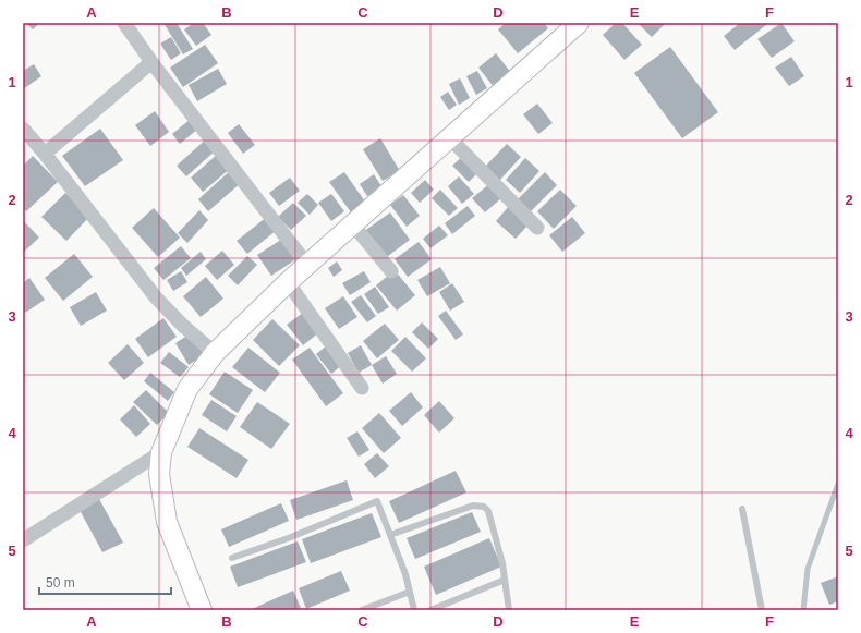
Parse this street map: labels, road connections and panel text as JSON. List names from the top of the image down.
{
  "scale_bar": "50 m",
  "grid": {
    "columns": [
      "A",
      "B",
      "C",
      "D",
      "E",
      "F"
    ],
    "rows": [
      "1",
      "2",
      "3",
      "4",
      "5"
    ]
  }
}
